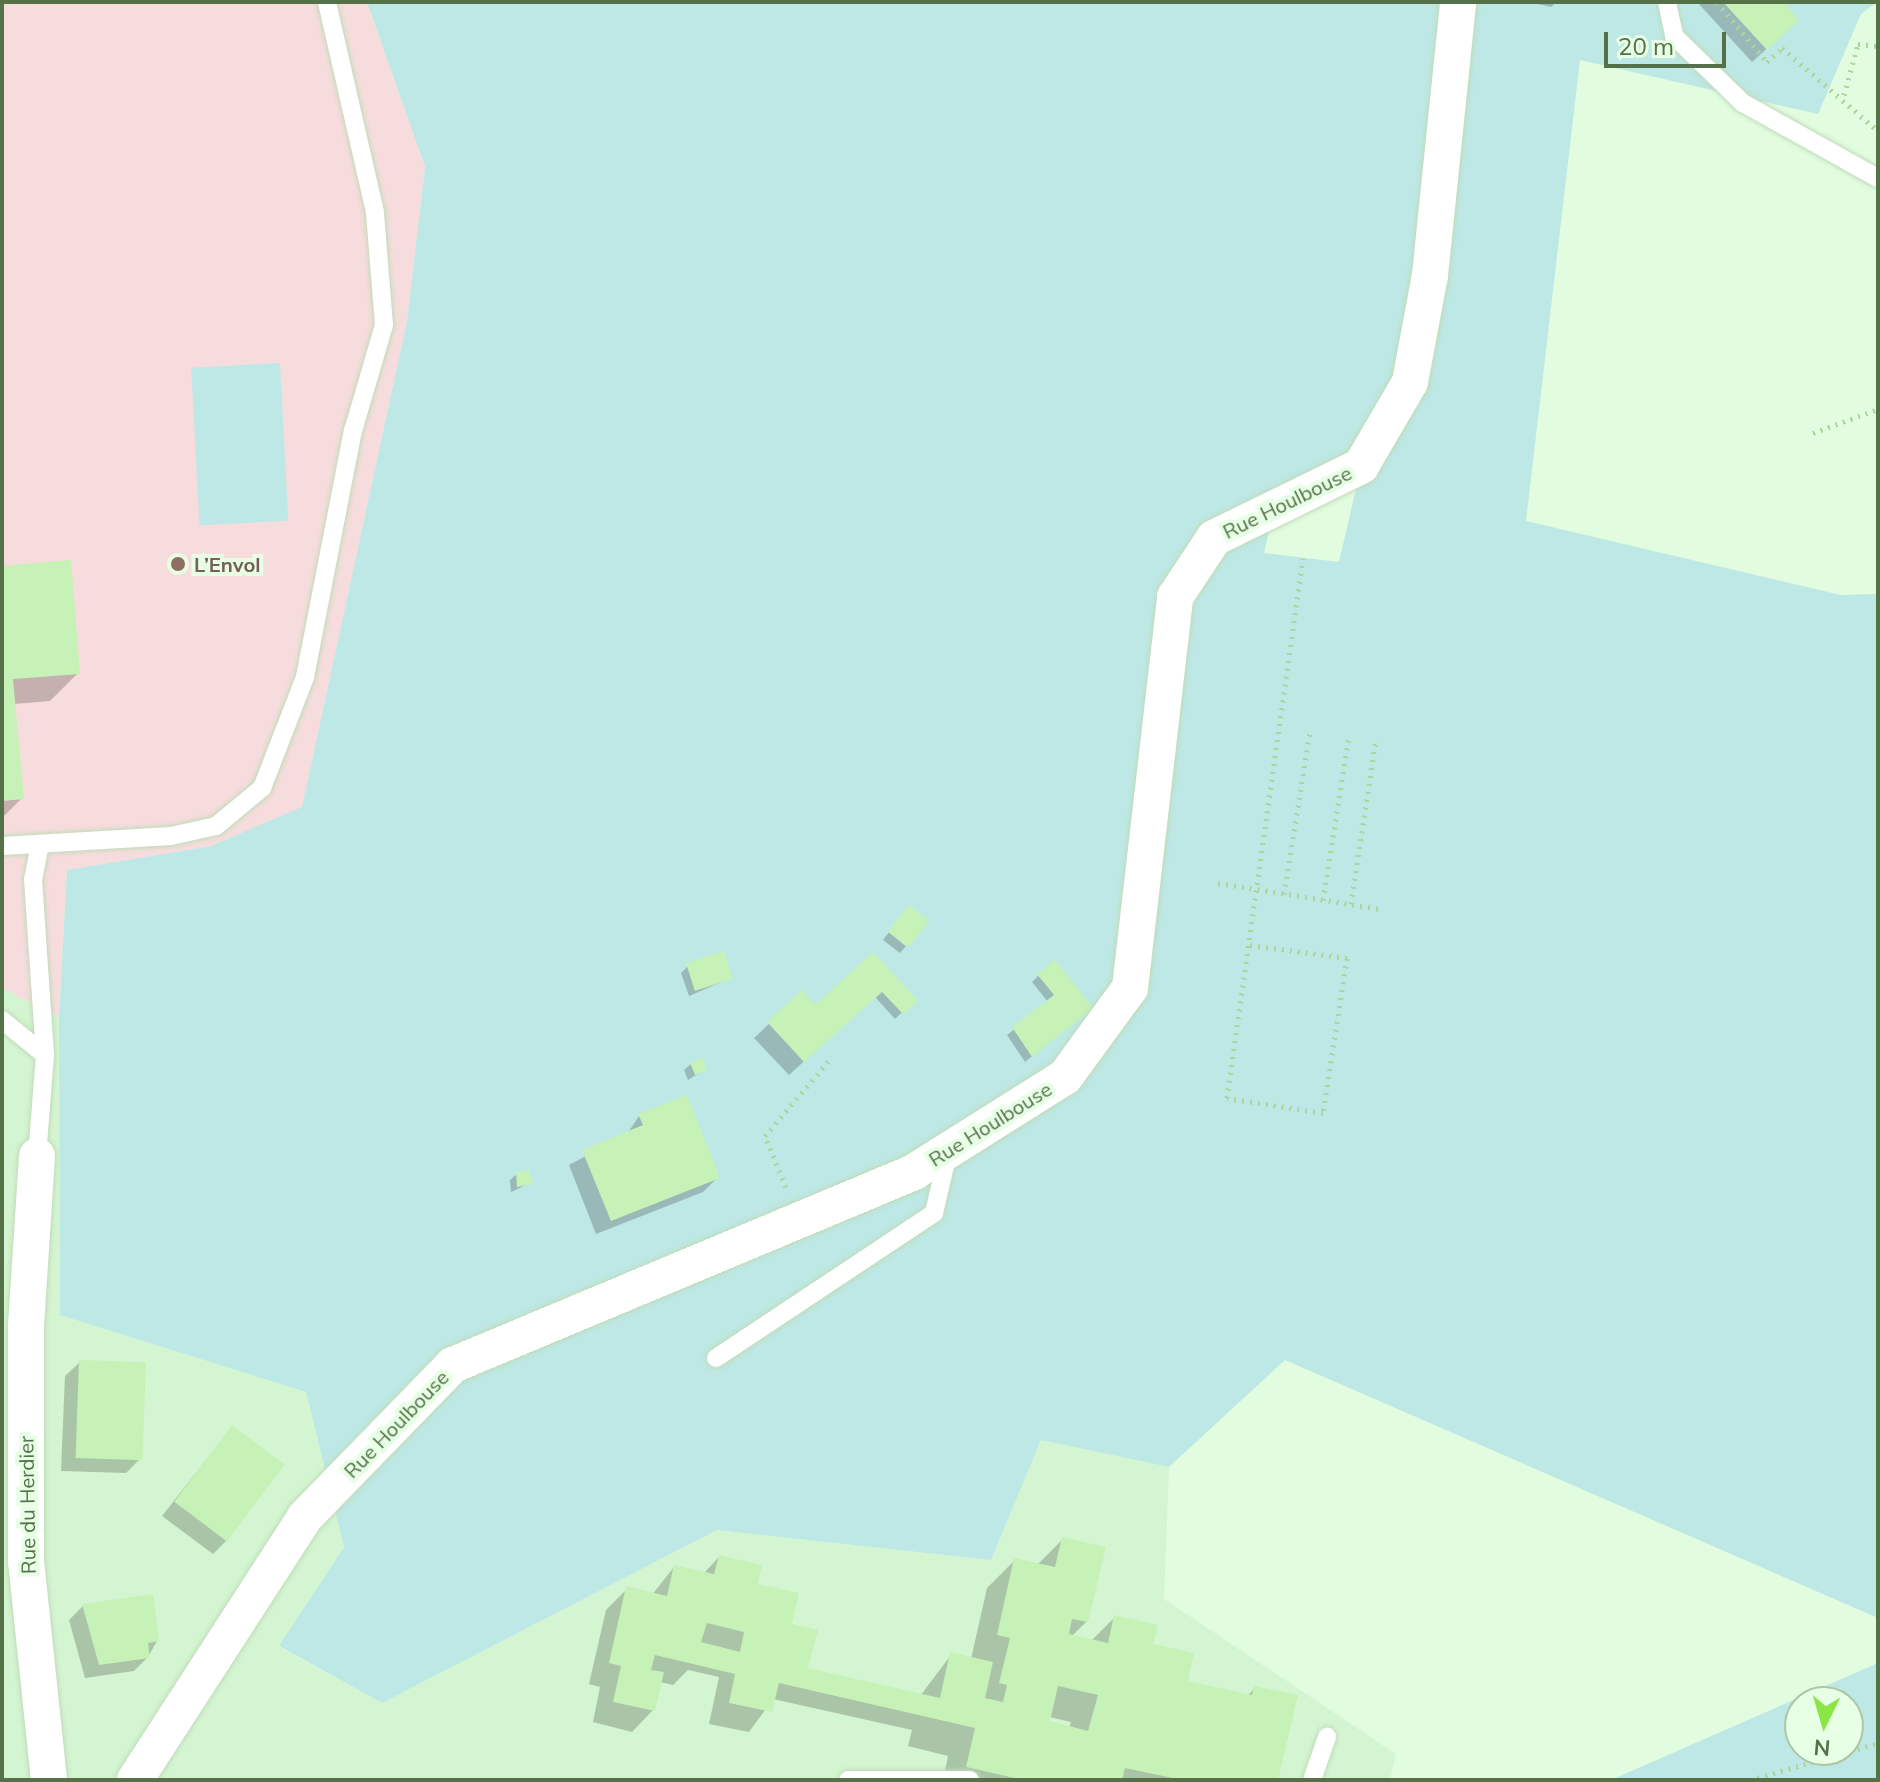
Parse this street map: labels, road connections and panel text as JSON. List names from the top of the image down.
{
  "streets": {
    "street": ["Rue Houlbouse", "Rue du Herdier"]
  },
  "places": ["L’Envol"],
  "scale_bar": "20 m",
  "north": "bottom"
}
